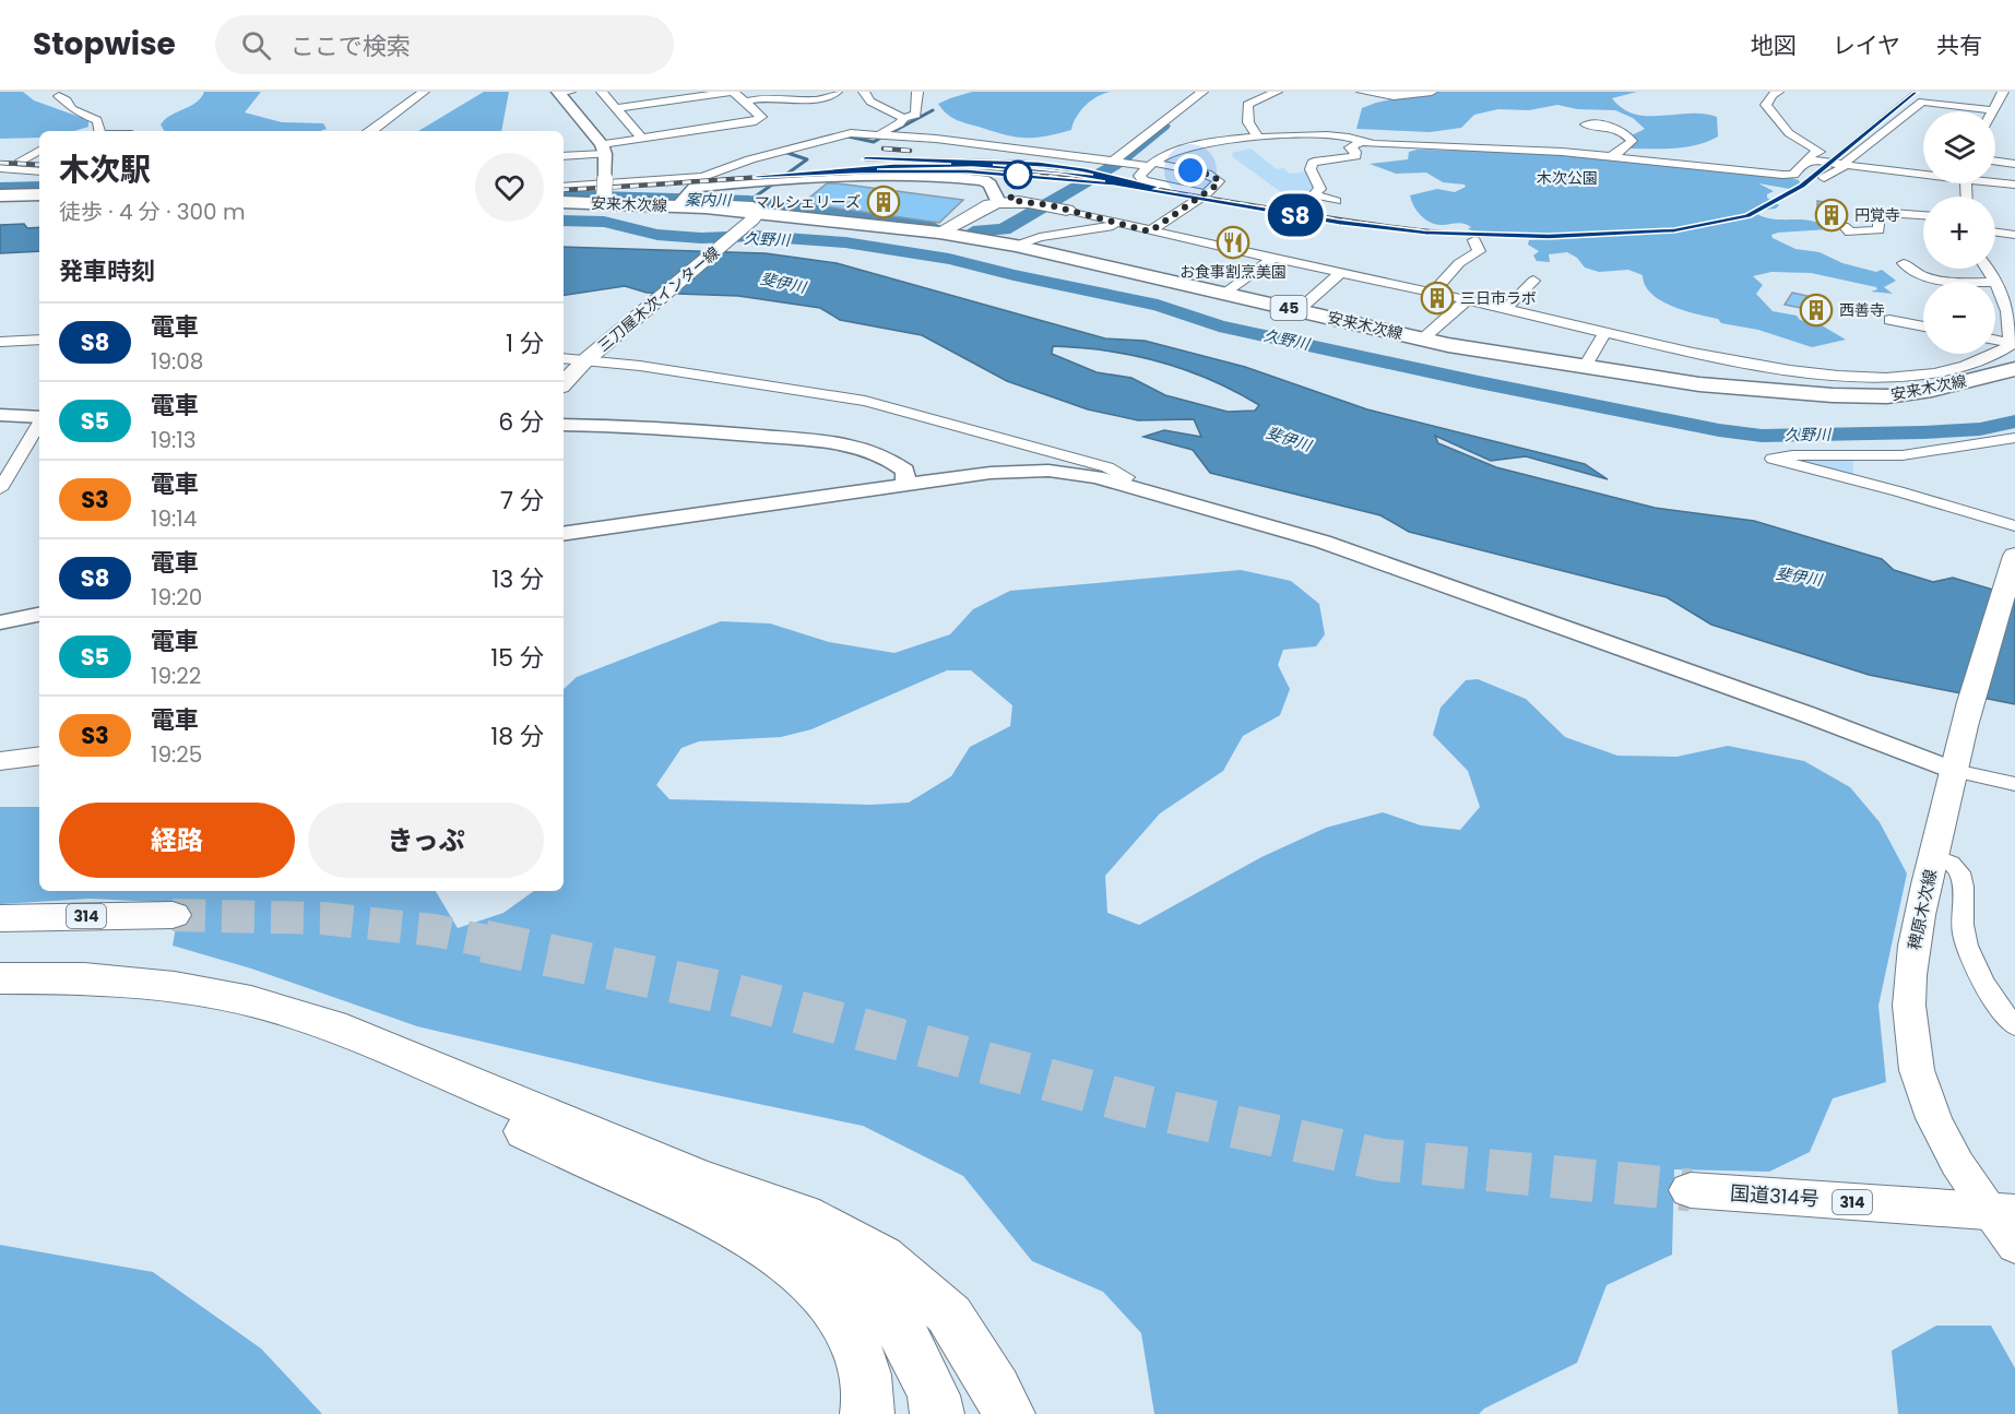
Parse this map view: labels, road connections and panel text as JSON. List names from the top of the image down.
{
  "streets": {
    "highway": ["314", "国道314号"],
    "main road": [
      "安来木次線",
      "三刀屋木次インター線",
      "45",
      "稗原木次線"
    ]
  },
  "crossings": [
    ["安来木次線", "三刀屋木次インター線"],
    ["稗原木次線", "国道314号"]
  ],
  "water": ["案内川", "久野川", "斐伊川"],
  "parks": ["木次公園"],
  "places": {
    "building": [
      "マルシェリーズ",
      "円覚寺",
      "三日市ラボ",
      "西善寺"
    ],
    "restaurant": ["お食事割烹美園"]
  },
  "page": {
    "header": "Stopwise",
    "search": "ここで検索",
    "nav": ["地図", "レイヤ", "共有"],
    "on_map": "S8",
    "map_buttons": ["+", "−"],
    "heading": [
      ["木次駅", "徒歩 · 4 分 · 300 m"],
      "発車時刻"
    ],
    "list": [
      {
        "mark": "S8",
        "name": "電車",
        "note": "19:08",
        "value": "1 分"
      },
      {
        "mark": "S5",
        "name": "電車",
        "note": "19:13",
        "value": "6 分"
      },
      {
        "mark": "S3",
        "name": "電車",
        "note": "19:14",
        "value": "7 分"
      },
      {
        "mark": "S8",
        "name": "電車",
        "note": "19:20",
        "value": "13 分"
      },
      {
        "mark": "S5",
        "name": "電車",
        "note": "19:22",
        "value": "15 分"
      },
      {
        "mark": "S3",
        "name": "電車",
        "note": "19:25",
        "value": "18 分"
      }
    ],
    "buttons": ["経路", "きっぷ"]
  }
}
